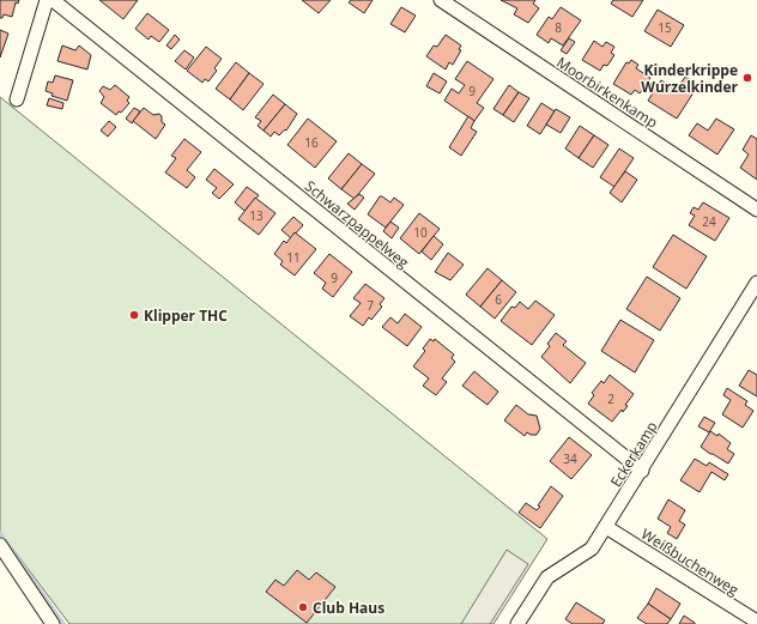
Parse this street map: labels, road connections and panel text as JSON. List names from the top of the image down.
{
  "streets": {
    "street": [
      "Moorbirkenkamp",
      "Schwarzpappelweg",
      "Eckerkamp",
      "Weißbuchenweg"
    ]
  },
  "crossings": [
    ["Schwarzpappelweg", "Eckerkamp"],
    ["Eckerkamp", "Weißbuchenweg"]
  ],
  "places": ["Kinderkrippe Wurzelkinder", "Klipper THC", "Club Haus"],
  "house_numbers": [
    "8",
    "15",
    "9",
    "16",
    "13",
    "24",
    "10",
    "11",
    "9",
    "6",
    "7",
    "2",
    "34"
  ]
}
